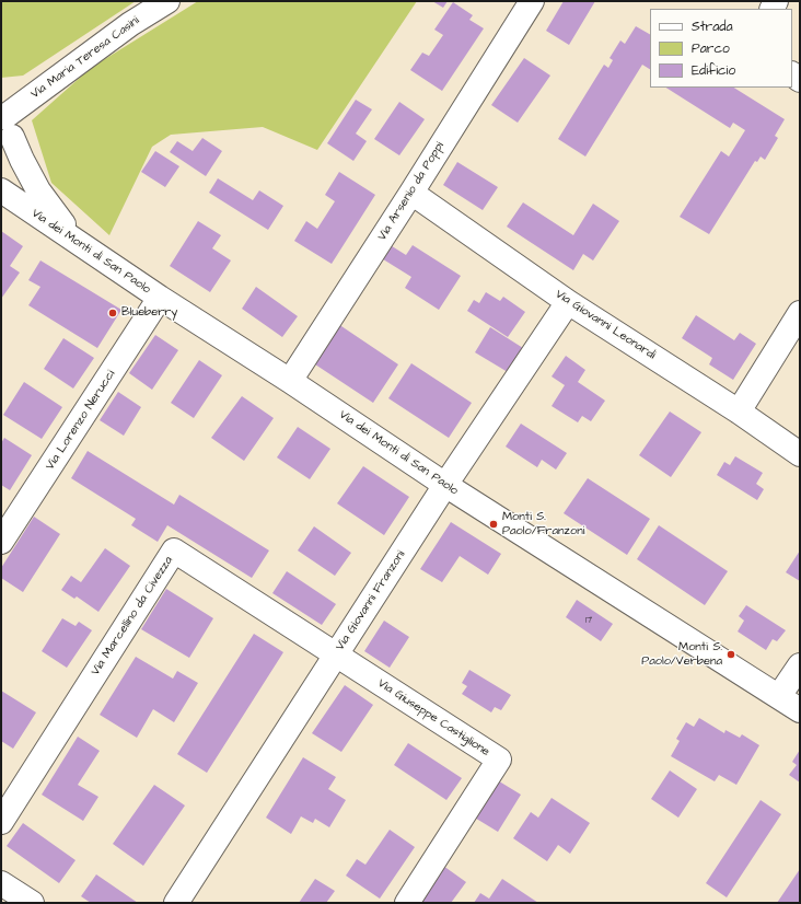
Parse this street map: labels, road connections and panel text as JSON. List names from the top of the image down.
{
  "streets": {
    "street": [
      "Via Maria Teresa Casini",
      "Via Arsenio da Poppi",
      "Via dei Monti di San Paolo",
      "Via Giovanni Leonardi",
      "Via Lorenzo Nerucci",
      "Via Giovanni Franzoni",
      "Via Marcellino da Civezza",
      "Via Giuseppe Castiglione"
    ]
  },
  "crossings": [
    ["Via Arsenio da Poppi", "Via dei Monti di San Paolo"],
    ["Via Arsenio da Poppi", "Via Giovanni Leonardi"],
    ["Via dei Monti di San Paolo", "Via Lorenzo Nerucci"],
    ["Via dei Monti di San Paolo", "Via Giovanni Franzoni"],
    ["Via Giovanni Leonardi", "Via Giovanni Franzoni"],
    ["Via Giovanni Franzoni", "Via Marcellino da Civezza"],
    ["Via Giovanni Franzoni", "Via Giuseppe Castiglione"],
    ["Via Marcellino da Civezza", "Via Giuseppe Castiglione"]
  ],
  "places": ["Blueberry", "Monti S. Paolo/Franzoni", "Monti S. Paolo/Verbena"],
  "house_numbers": ["17"],
  "legend": ["Strada", "Parco", "Edificio"]
}
